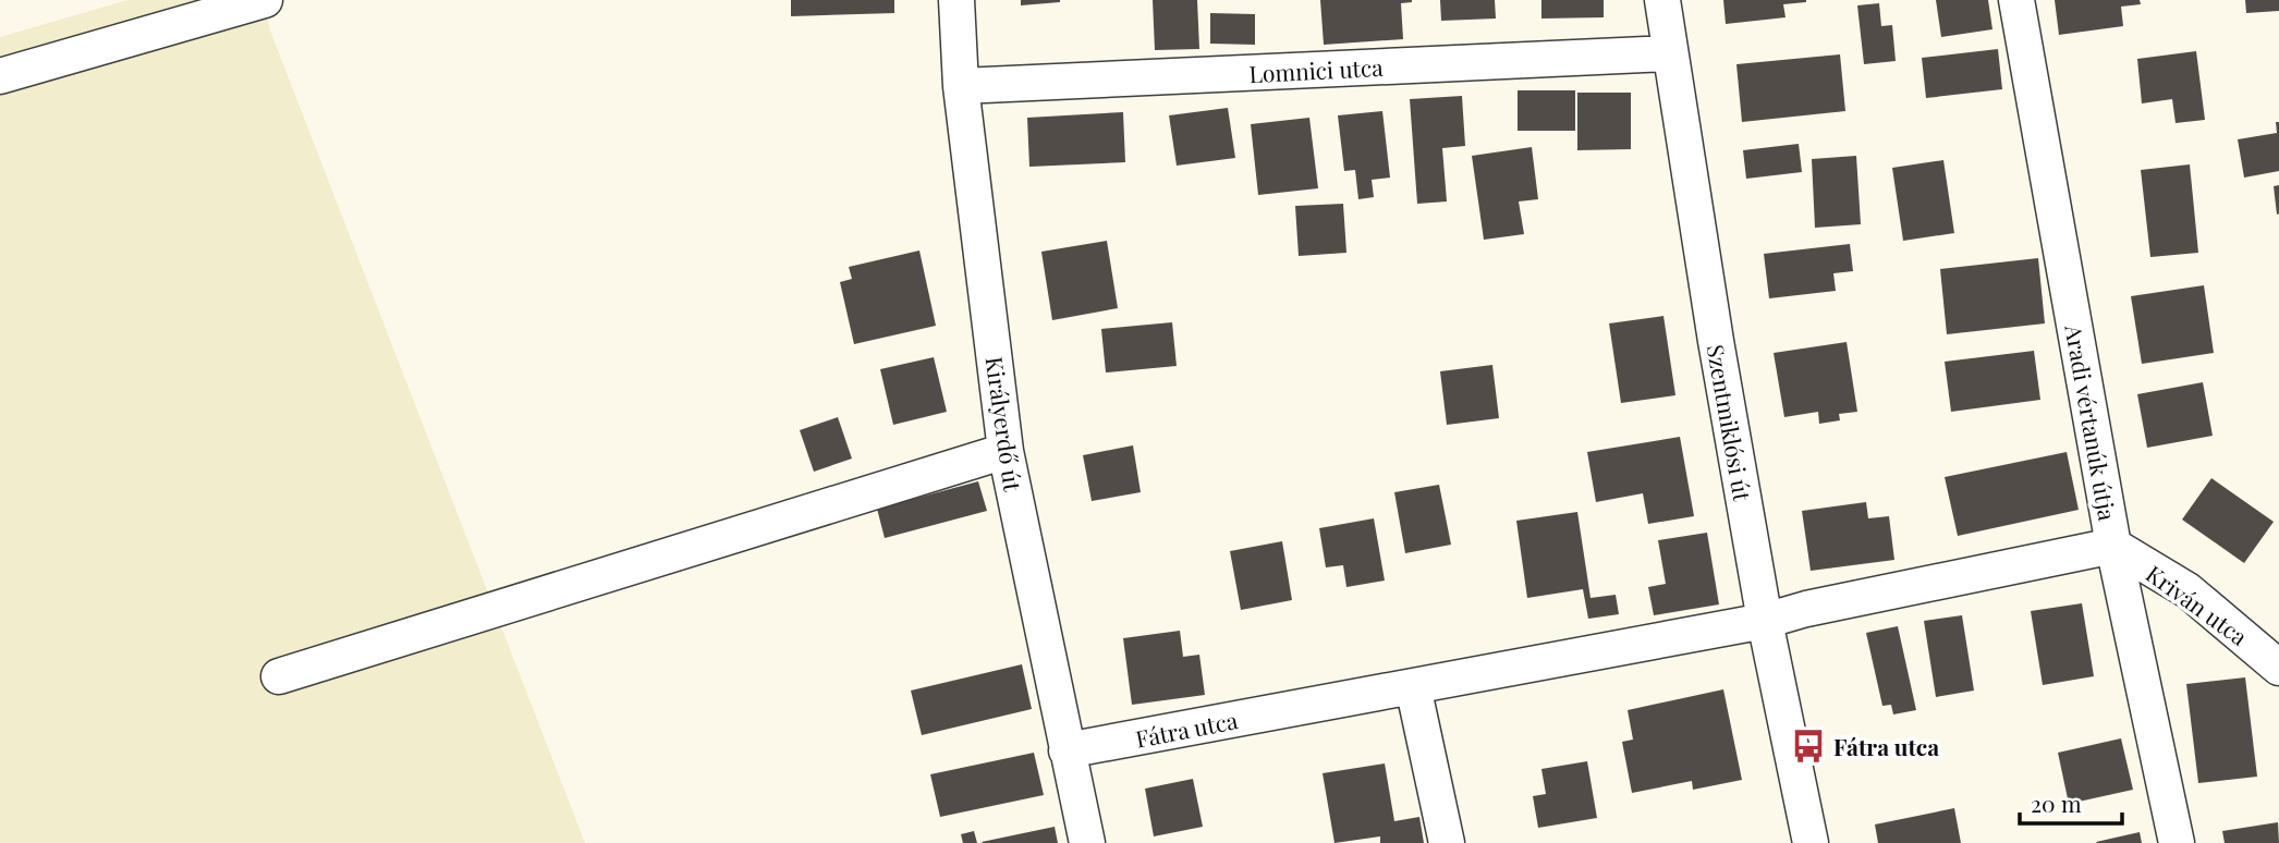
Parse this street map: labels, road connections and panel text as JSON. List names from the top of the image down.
{
  "streets": {
    "street": [
      "Lomnici utca",
      "Szentmiklósi út",
      "Aradi vértanúk útja",
      "Királyerdő út",
      "Kriván utca",
      "Fátra utca"
    ]
  },
  "crossings": [
    ["Lomnici utca", "Szentmiklósi út"],
    ["Lomnici utca", "Királyerdő út"],
    ["Szentmiklósi út", "Fátra utca"],
    ["Aradi vértanúk útja", "Kriván utca"],
    ["Aradi vértanúk útja", "Fátra utca"],
    ["Királyerdő út", "Fátra utca"],
    ["Kriván utca", "Fátra utca"]
  ],
  "places": {
    "bus stop": ["Fátra utca"]
  },
  "scale_bar": "20 m"
}
